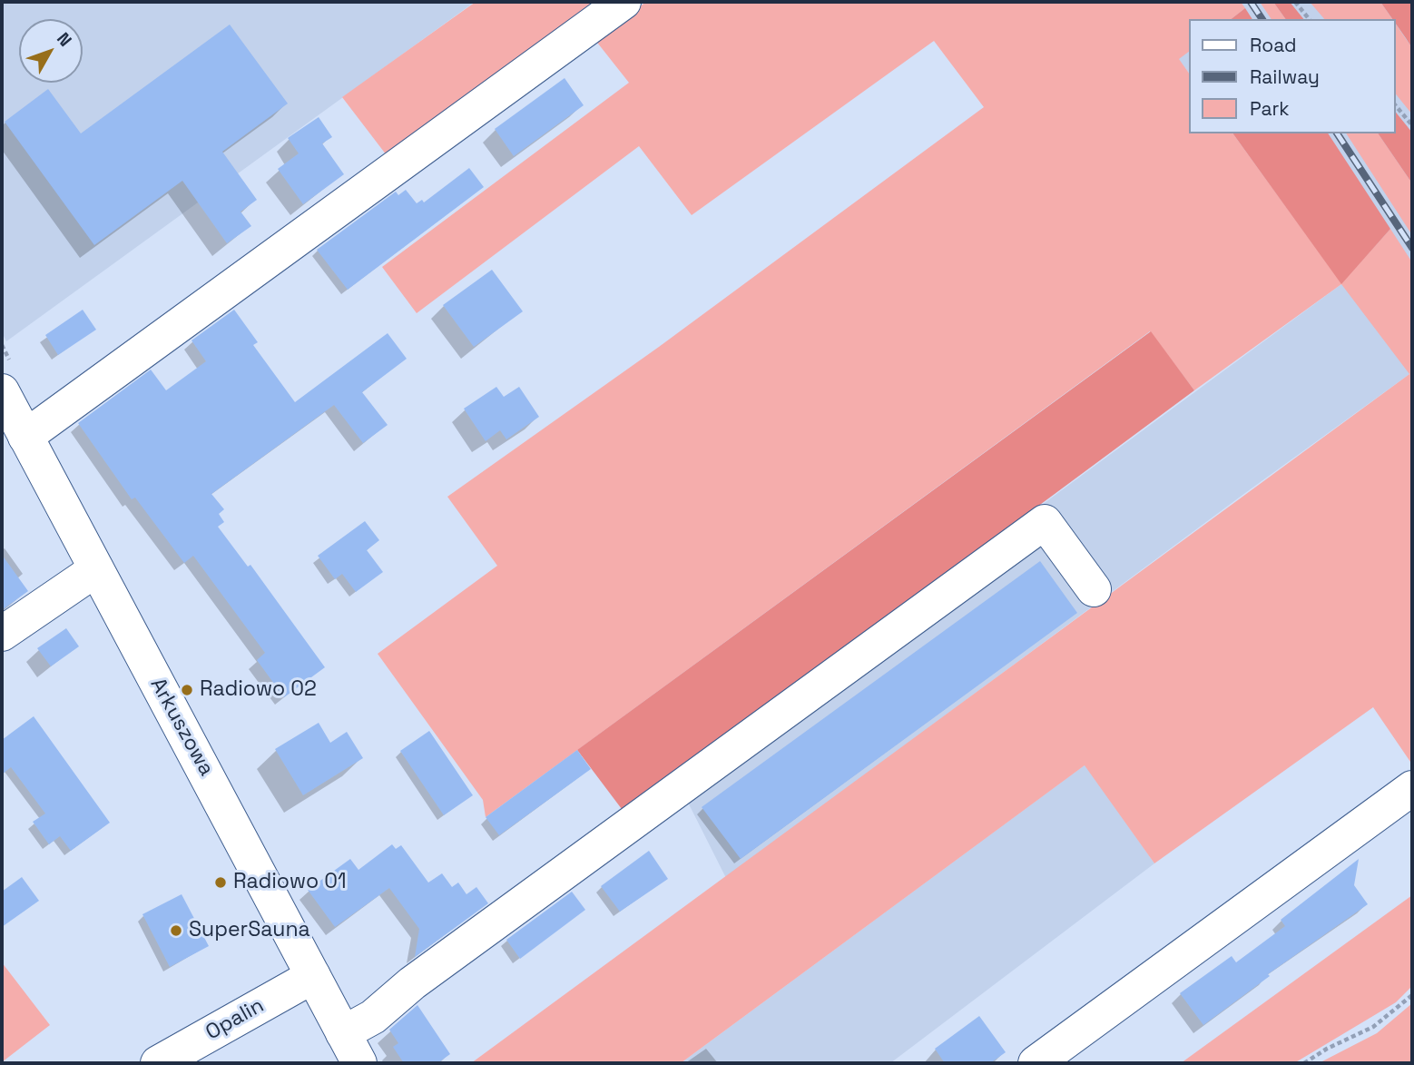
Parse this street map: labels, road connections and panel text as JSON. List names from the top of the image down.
{
  "streets": {
    "main road": ["Arkuszowa", "Opalin"]
  },
  "crossings": [
    ["Arkuszowa", "Opalin"]
  ],
  "places": ["Radiowo 02", "Radiowo 01", "SuperSauna"],
  "legend": ["Road", "Railway", "Park"],
  "north": "top right"
}
